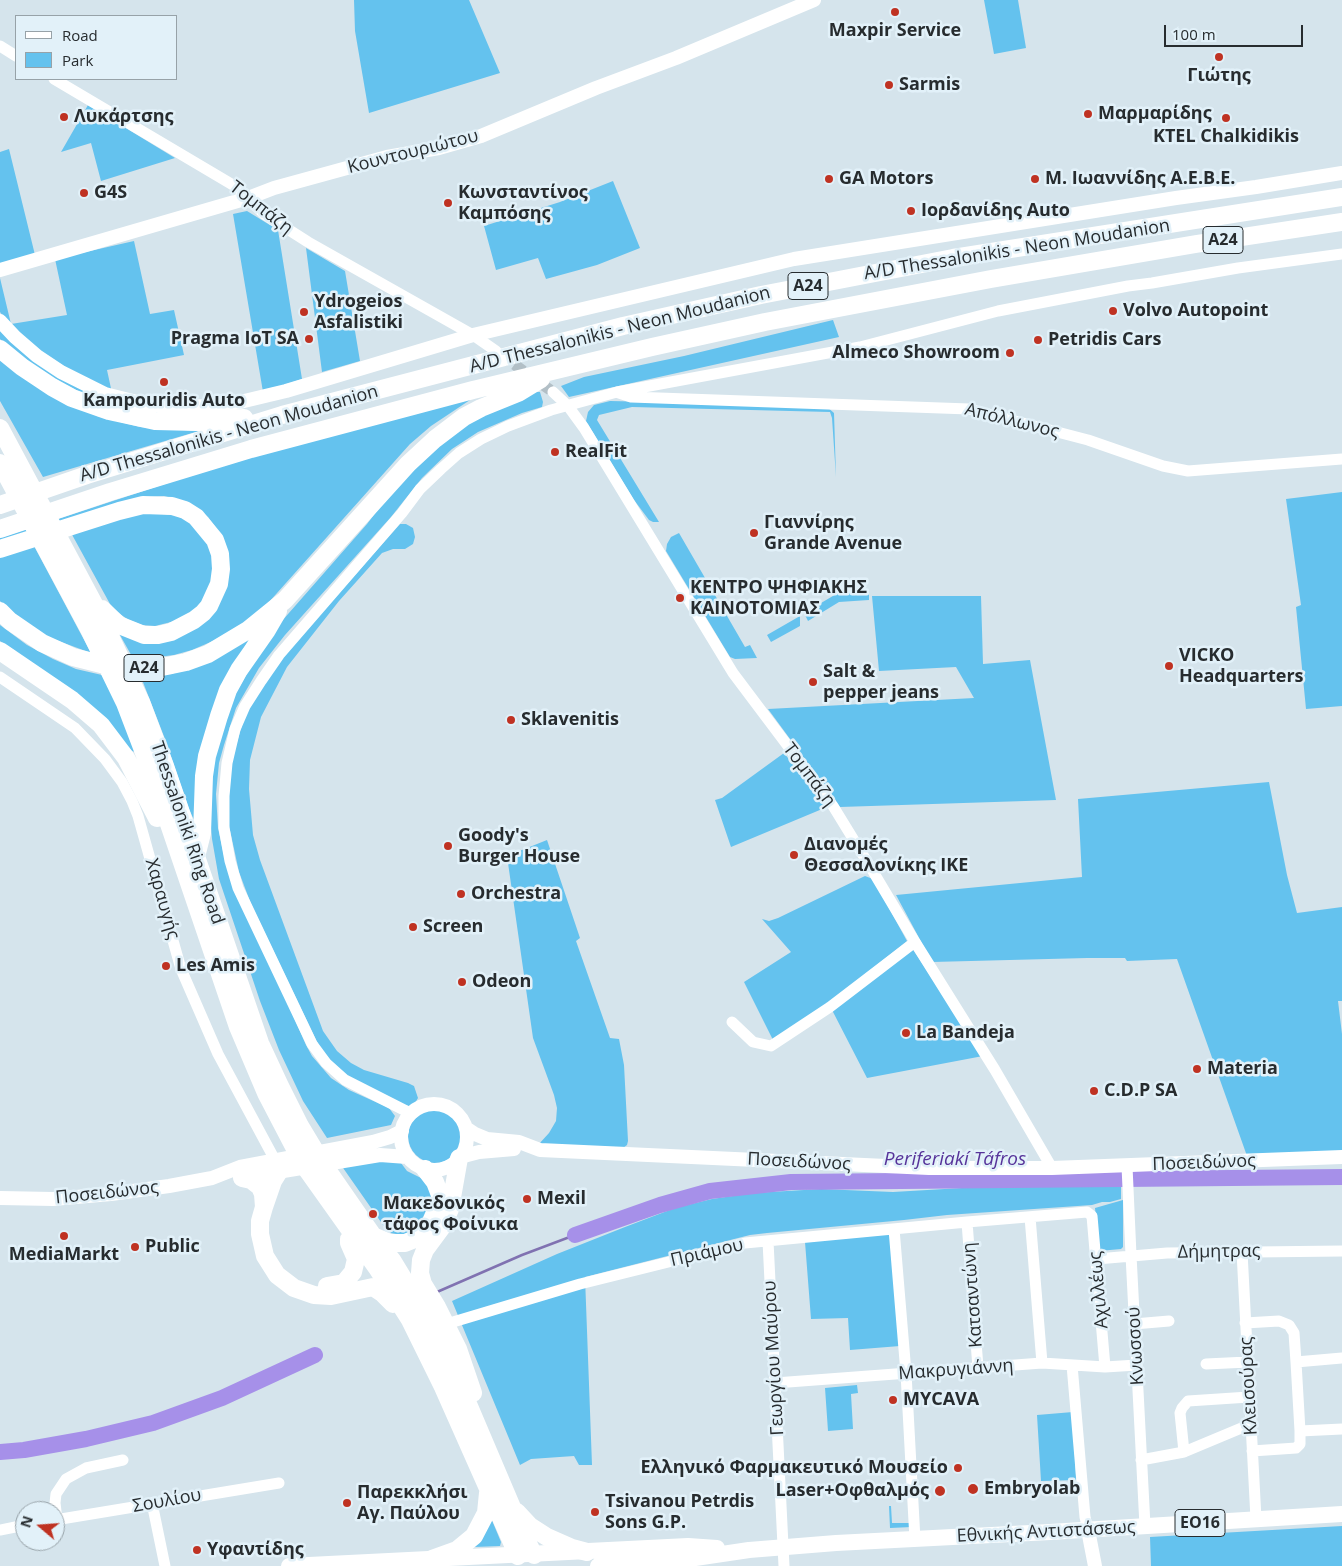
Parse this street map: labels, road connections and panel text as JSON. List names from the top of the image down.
{
  "streets": {
    "highway": ["Α24", "A/D Thessalonikis - Neon Moudanion", "Thessaloniki Ring Road"],
    "main road": ["ΕΟ16", "Εθνικής Αντιστάσεως"],
    "street": [
      "Κουντουριώτου",
      "Τομπάζη",
      "Απόλλωνος",
      "Χαραυγής",
      "Ποσειδώνος",
      "Δήμητρας",
      "Πριάμου",
      "Αχιλλέως",
      "Κατσαντώνη",
      "Κνωσσού",
      "Γεωργίου Μαύρου",
      "Μακρυγιάννη",
      "Κλεισούρας",
      "Σουλίου"
    ]
  },
  "crossings": [
    ["Κουντουριώτου", "Τομπάζη"],
    ["Τομπάζη", "Ποσειδώνος"],
    ["Α24", "A/D Thessalonikis - Neon Moudanion"],
    ["Thessaloniki Ring Road", "Εθνικής Αντιστάσεως"],
    ["Χαραυγής", "Ποσειδώνος"],
    ["Ποσειδώνος", "Κνωσσού"],
    ["Δήμητρας", "Αχιλλέως"],
    ["Δήμητρας", "Κνωσσού"],
    ["Δήμητρας", "Κλεισούρας"],
    ["Πριάμου", "Αχιλλέως"],
    ["Πριάμου", "Κατσαντώνη"],
    ["Πριάμου", "Γεωργίου Μαύρου"],
    ["Αχιλλέως", "Μακρυγιάννη"],
    ["Κατσαντώνη", "Μακρυγιάννη"],
    ["Κνωσσού", "Μακρυγιάννη"],
    ["Κνωσσού", "Εθνικής Αντιστάσεως"],
    ["Γεωργίου Μαύρου", "Μακρυγιάννη"],
    ["Γεωργίου Μαύρου", "Εθνικής Αντιστάσεως"],
    ["Κλεισούρας", "Εθνικής Αντιστάσεως"]
  ],
  "water": ["Periferiakí Táfros"],
  "places": [
    "Maxpir Service",
    "Γιώτης",
    "Sarmis",
    "Μαρμαρίδης",
    "Λυκάρτσης",
    "KTEL Chalkidikis",
    "GA Motors",
    "Μ. Ιωαννίδης Α.Ε.Β.Ε.",
    "G4S",
    "Κωνσταντίνος Καμπόσης",
    "Ιορδανίδης Auto",
    "Volvo Autopoint",
    "Ydrogeios Asfalistiki",
    "Pragma IoT SA",
    "Petridis Cars",
    "Almeco Showroom",
    "Kampouridis Auto",
    "RealFit",
    "Γιαννίρης Grande Avenue",
    "ΚΕΝΤΡΟ ΨΗΦΙΑΚΗΣ ΚΑΙΝΟΤΟΜΙΑΣ",
    "VICKO Headquarters",
    "Salt & pepper jeans",
    "Sklavenitis",
    "Goody's Burger House",
    "Διανομές Θεσσαλονίκης ΙΚΕ",
    "Orchestra",
    "Screen",
    "Les Amis",
    "Odeon",
    "La Bandeja",
    "Materia",
    "C.D.P SA",
    "Mexil",
    "Μακεδονικός τάφος Φοίνικα",
    "MediaMarkt",
    "Public",
    "MYCAVA",
    "Ελληνικό Φαρμακευτικό Μουσείο",
    "Embryolab",
    "Laser+Οφθαλμός",
    "Παρεκκλήσι Αγ. Παύλου",
    "Tsivanou Petrdis Sons G.P.",
    "Υφαντίδης"
  ],
  "legend": ["Road", "Park"],
  "scale_bar": "100 m",
  "north": "left"
}
